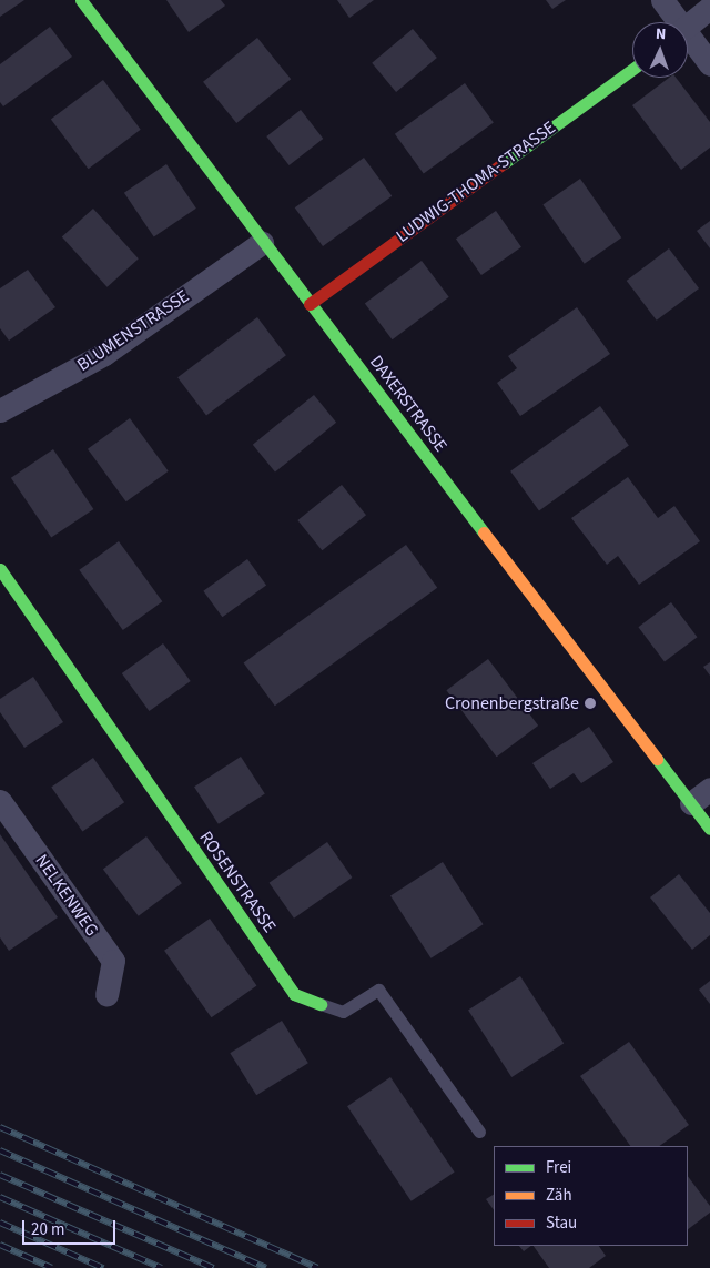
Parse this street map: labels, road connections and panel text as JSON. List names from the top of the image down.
{
  "streets": {
    "street": [
      "LUDWIG-THOMA-STRASSE",
      "BLUMENSTRASSE",
      "DAXERSTRASSE",
      "ROSENSTRASSE",
      "NELKENWEG"
    ]
  },
  "crossings": [
    ["LUDWIG-THOMA-STRASSE", "DAXERSTRASSE"],
    ["BLUMENSTRASSE", "DAXERSTRASSE"]
  ],
  "places": ["Cronenbergstraße"],
  "legend": ["Frei", "Zäh", "Stau"],
  "scale_bar": "20 m",
  "north": "top"
}
